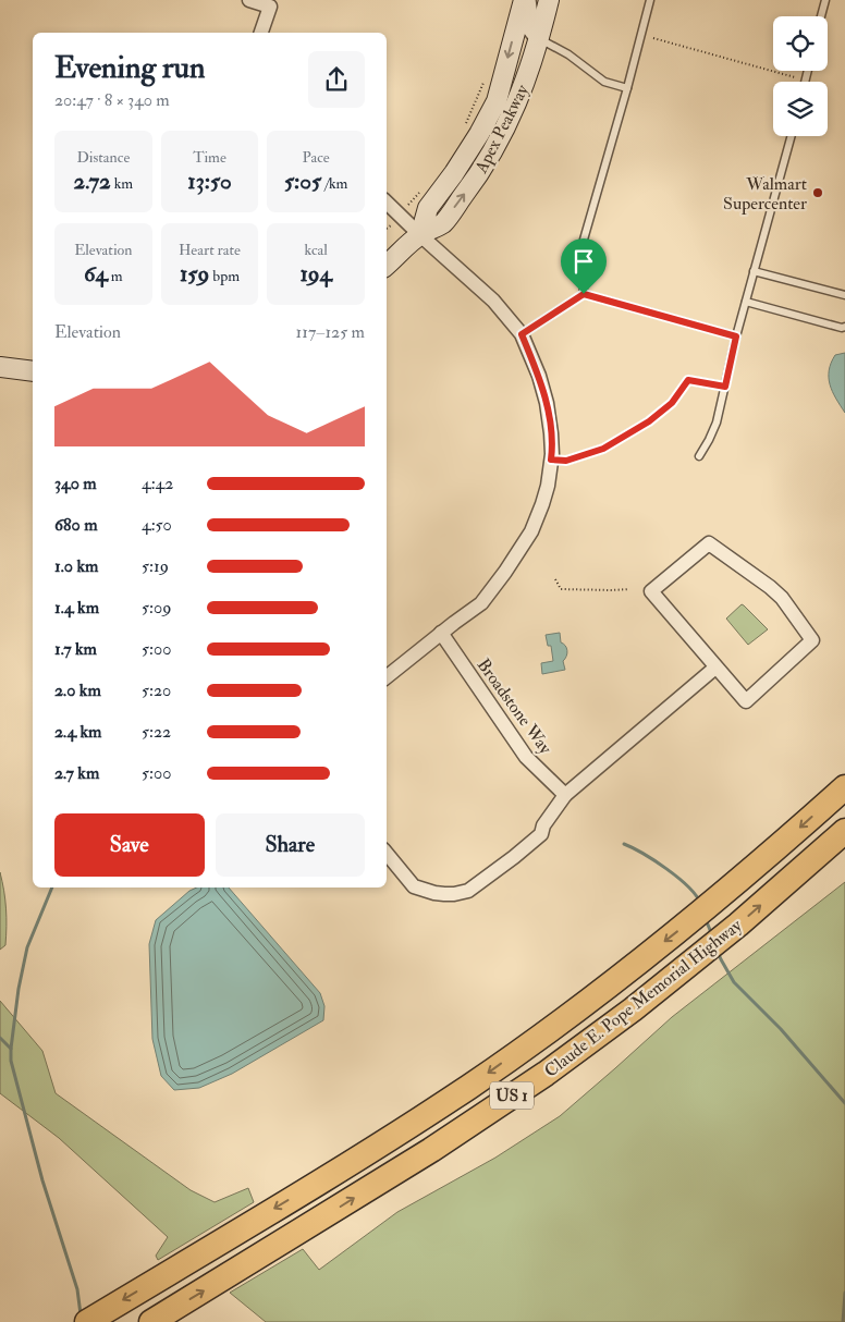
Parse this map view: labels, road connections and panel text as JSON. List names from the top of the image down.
{
  "streets": {
    "highway": ["Claude E. Pope Memorial Highway", "US 1"],
    "main road": ["Apex Peakway"],
    "street": ["Broadstone Way"]
  },
  "places": ["Walmart Supercenter"],
  "page": {
    "heading": ["Evening run", "20:47 · 8 × 340 m"],
    "stats": [
      ["Distance", "2.72 km"],
      ["Time", "13:50"],
      ["Pace", "5:05 /km"],
      ["Elevation", "64 m"],
      ["Heart rate", "159 bpm"],
      ["kcal", "194"]
    ],
    "chart": ["Elevation", "117–125 m"],
    "list": [
      {
        "name": "340 m",
        "note": "4:42"
      },
      {
        "name": "680 m",
        "note": "4:50"
      },
      {
        "name": "1.0 km",
        "note": "5:19"
      },
      {
        "name": "1.4 km",
        "note": "5:09"
      },
      {
        "name": "1.7 km",
        "note": "5:00"
      },
      {
        "name": "2.0 km",
        "note": "5:20"
      },
      {
        "name": "2.4 km",
        "note": "5:22"
      },
      {
        "name": "2.7 km",
        "note": "5:00"
      }
    ],
    "buttons": ["Save", "Share"]
  }
}
